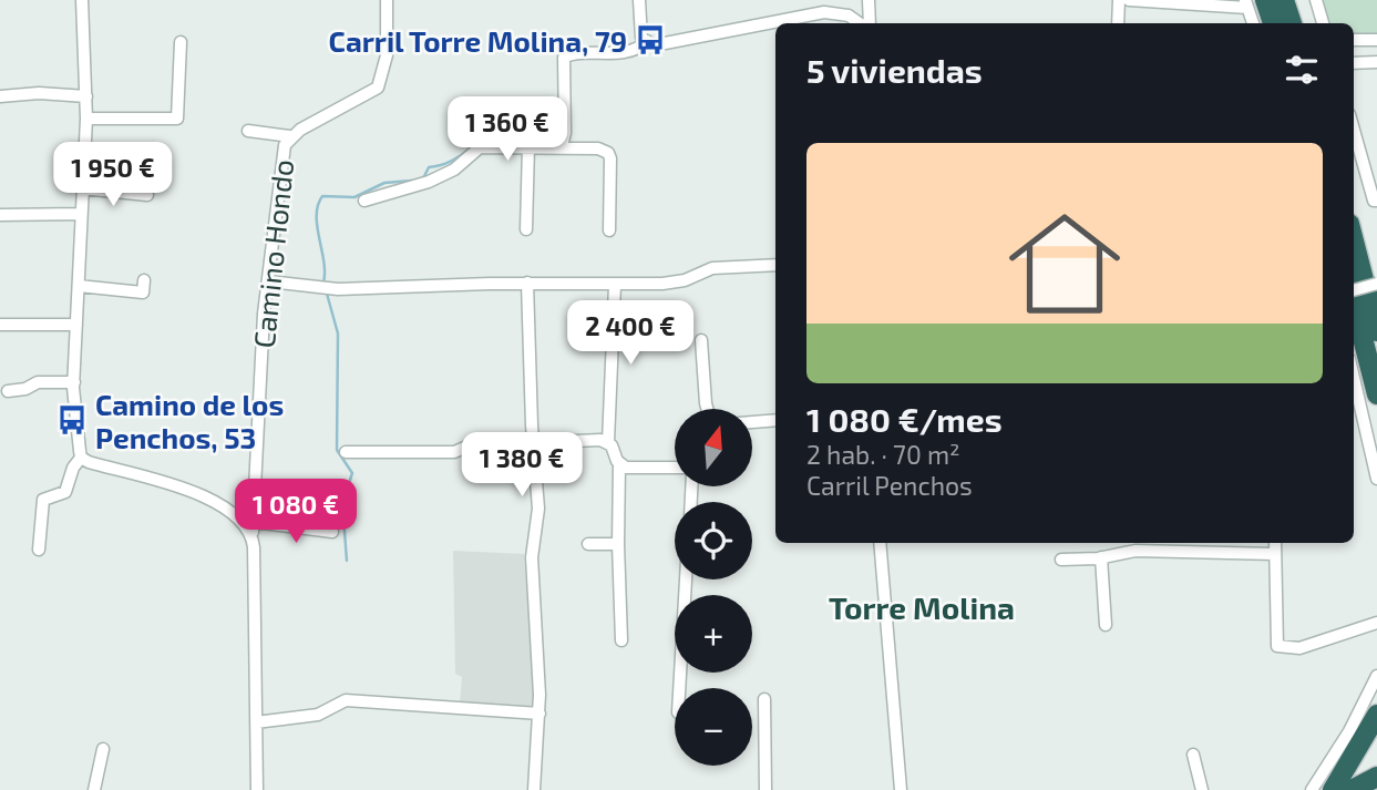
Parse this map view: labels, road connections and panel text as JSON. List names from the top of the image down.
{
  "streets": {
    "street": ["Camino Hondo"]
  },
  "districts": ["Torre Molina"],
  "places": {
    "bus stop": ["Carril Torre Molina, 79", "Camino de los Penchos, 53"]
  },
  "north": "top",
  "page": {
    "heading": "5 viviendas",
    "price": [
      "1 360 €",
      "1 950 €",
      "2 400 €",
      "1 380 €",
      "1 080 €"
    ],
    "list": [
      {
        "name": "1 080 €/mes",
        "note": "2 hab. · 70 m² · Carril Penchos"
      }
    ],
    "map_buttons": ["+", "−"]
  }
}
